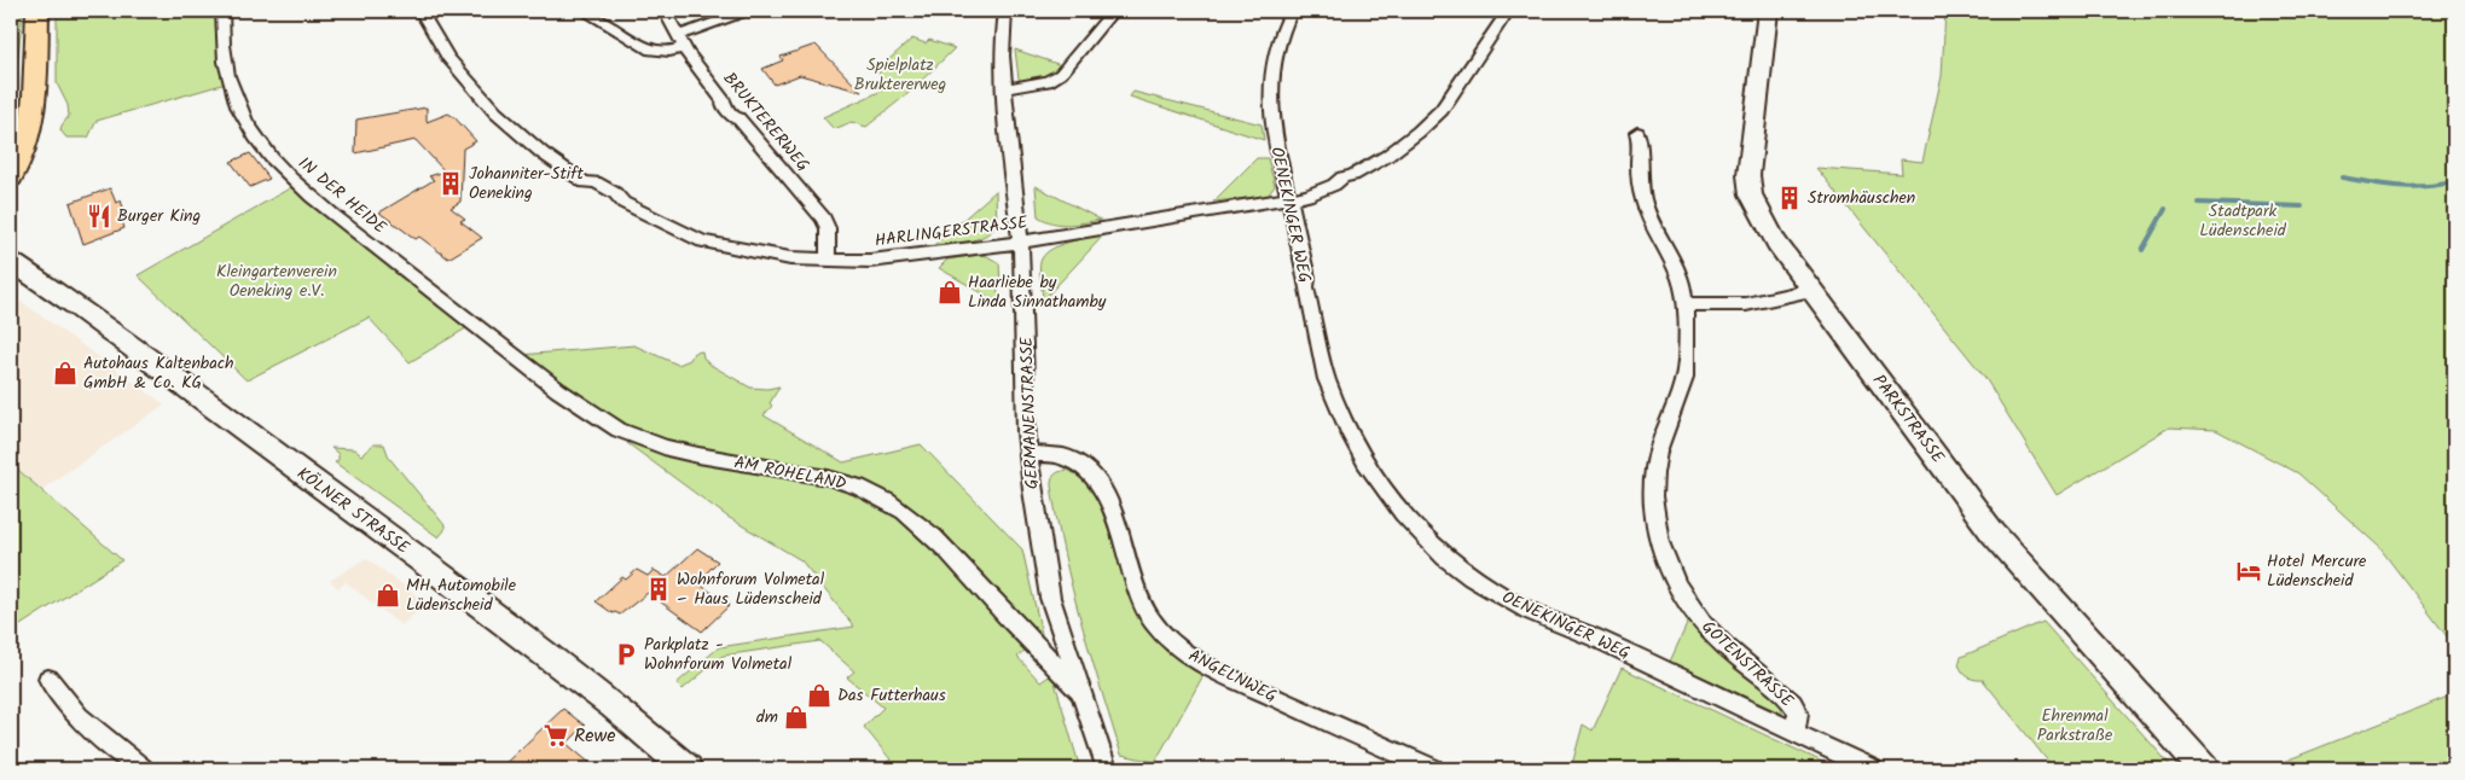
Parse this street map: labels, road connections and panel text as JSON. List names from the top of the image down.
{
  "streets": {
    "street": [
      "BRUKTERERWEG",
      "IN DER HEIDE",
      "OENEKINGER WEG",
      "HARLINGERSTRASSE",
      "GERMANENSTRASSE",
      "PARKSTRASSE",
      "AM ROHELAND",
      "KÖLNER STRASSE",
      "GOTENSTRASSE",
      "ANGELNWEG"
    ]
  },
  "crossings": [
    ["BRUKTERERWEG", "HARLINGERSTRASSE"],
    ["IN DER HEIDE", "AM ROHELAND"],
    ["OENEKINGER WEG", "HARLINGERSTRASSE"],
    ["OENEKINGER WEG", "GOTENSTRASSE"],
    ["HARLINGERSTRASSE", "GERMANENSTRASSE"],
    ["GERMANENSTRASSE", "AM ROHELAND"],
    ["GERMANENSTRASSE", "ANGELNWEG"]
  ],
  "parks": [
    "Spielplatz Bruktererweg",
    "Stadtpark Lüdenscheid",
    "Kleingartenverein Oeneking e.V.",
    "Ehrenmal Parkstraße"
  ],
  "places": {
    "building": ["Johanniter-Stift Oeneking", "Stromhäuschen", "Wohnforum Volmetal – Haus Lüdenscheid"],
    "restaurant": ["Burger King"],
    "shop": [
      "Haarliebe by Linda Sinnathamby",
      "Autohaus Kaltenbach GmbH & Co. KG",
      "MH Automobile Lüdenscheid",
      "Das Futterhaus",
      "dm"
    ],
    "hotel": ["Hotel Mercure Lüdenscheid"],
    "parking": ["Parkplatz - Wohnforum Volmetal"],
    "supermarket": ["Rewe"]
  }
}
